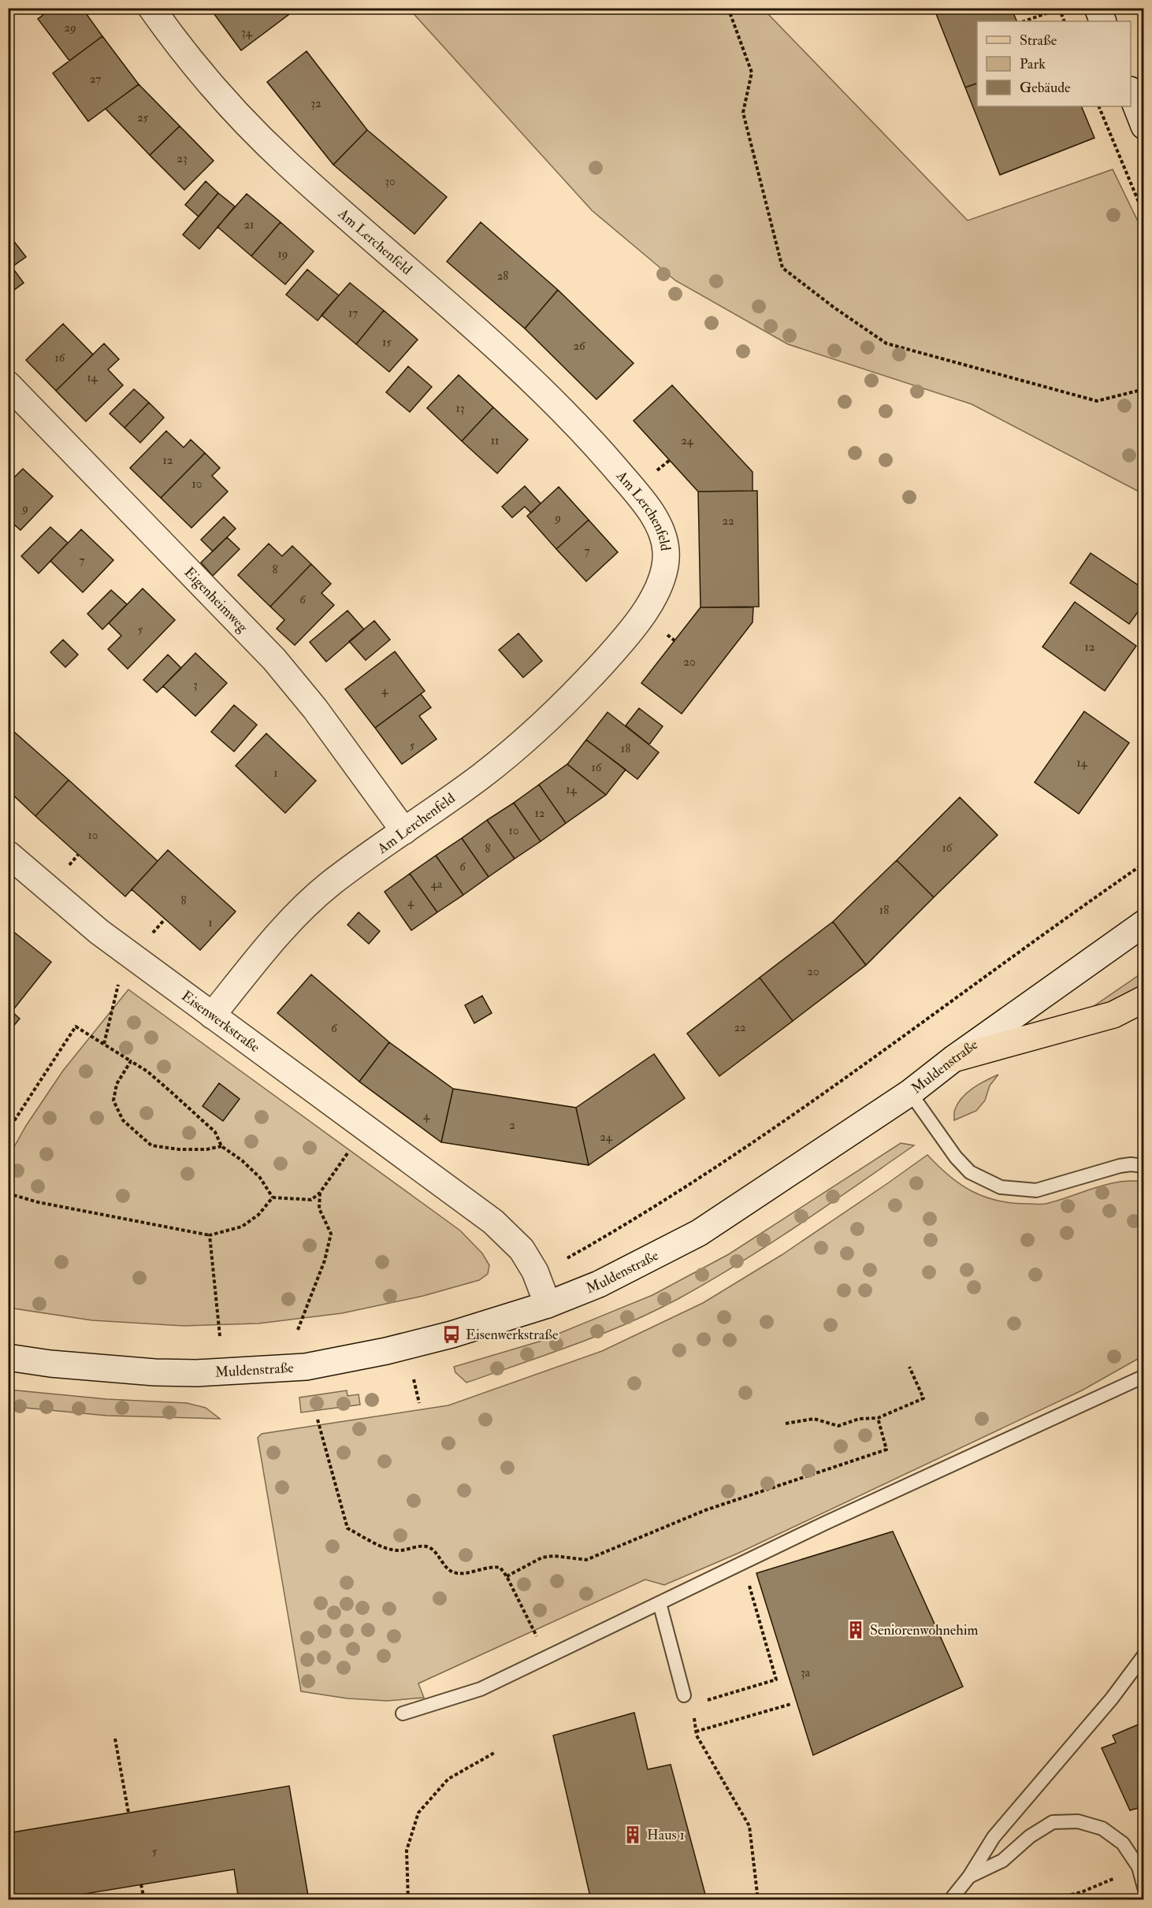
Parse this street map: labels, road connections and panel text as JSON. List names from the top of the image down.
{
  "streets": {
    "street": [
      "Am Lerchenfeld",
      "Eigenheimweg",
      "Eisenwerkstraße",
      "Muldenstraße"
    ]
  },
  "crossings": [
    ["Am Lerchenfeld", "Eigenheimweg"],
    ["Am Lerchenfeld", "Eisenwerkstraße"],
    ["Eisenwerkstraße", "Muldenstraße"]
  ],
  "places": {
    "bus stop": ["Eisenwerkstraße"],
    "building": ["Seniorenwohnehim", "Haus 1"]
  },
  "house_numbers": [
    "29",
    "34",
    "27",
    "32",
    "25",
    "23",
    "30",
    "21",
    "19",
    "28",
    "17",
    "15",
    "26",
    "16",
    "14",
    "13",
    "11",
    "24",
    "12",
    "10",
    "9",
    "9",
    "22",
    "7",
    "7",
    "8",
    "6",
    "5",
    "12",
    "20",
    "3",
    "4",
    "5",
    "18",
    "14",
    "16",
    "1",
    "14",
    "12",
    "10",
    "10",
    "16",
    "8",
    "6",
    "4a",
    "8",
    "4",
    "18",
    "1",
    "20",
    "22",
    "6",
    "4",
    "2",
    "24",
    "3a",
    "5"
  ],
  "legend": ["Straße", "Park", "Gebäude"]
}
